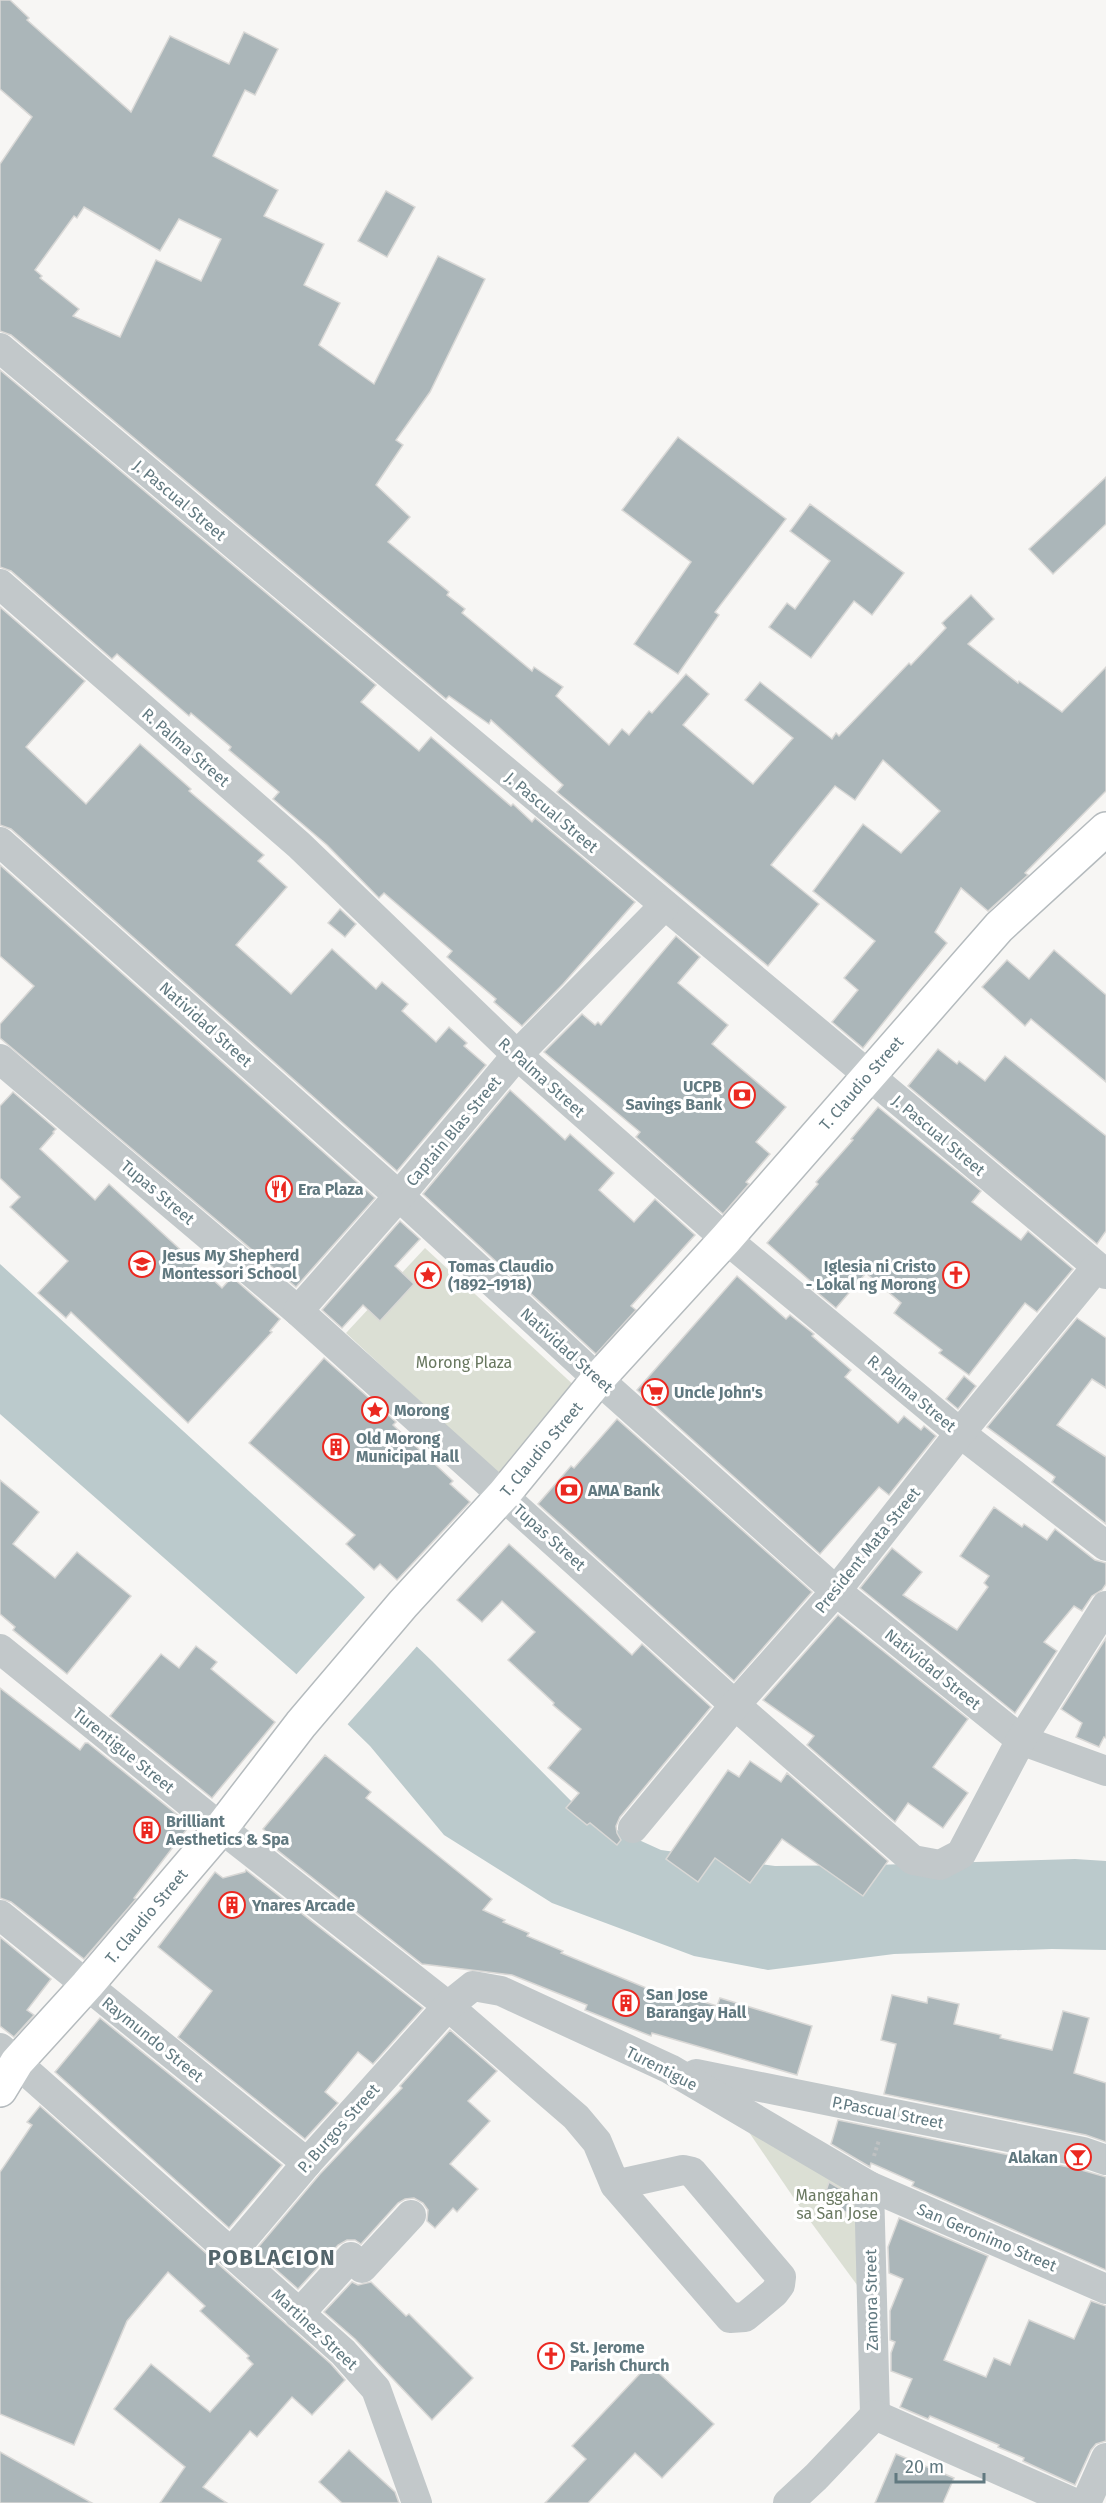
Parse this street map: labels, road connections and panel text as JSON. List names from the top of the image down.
{
  "streets": {
    "main road": ["T. Claudio Street"],
    "street": [
      "J. Pascual Street",
      "R. Palma Street",
      "Natividad Street",
      "Captain Blas Street",
      "Tupas Street",
      "President Mata Street",
      "Turentigue Street",
      "Raymundo Street",
      "Turentigue",
      "P.Pascual Street",
      "P. Burgos Street",
      "San Geronimo Street",
      "Zamora Street",
      "Martinez Street"
    ]
  },
  "crossings": [
    ["J. Pascual Street", "T. Claudio Street"],
    ["J. Pascual Street", "Captain Blas Street"],
    ["J. Pascual Street", "President Mata Street"],
    ["R. Palma Street", "T. Claudio Street"],
    ["R. Palma Street", "Captain Blas Street"],
    ["R. Palma Street", "President Mata Street"],
    ["Natividad Street", "T. Claudio Street"],
    ["Natividad Street", "Captain Blas Street"],
    ["Natividad Street", "Tupas Street"],
    ["Natividad Street", "President Mata Street"],
    ["T. Claudio Street", "Tupas Street"],
    ["T. Claudio Street", "Turentigue Street"],
    ["T. Claudio Street", "Raymundo Street"],
    ["T. Claudio Street", "Martinez Street"],
    ["Captain Blas Street", "Tupas Street"],
    ["Tupas Street", "President Mata Street"],
    ["Turentigue Street", "Turentigue"],
    ["Turentigue Street", "P. Burgos Street"],
    ["Raymundo Street", "P. Burgos Street"],
    ["Turentigue", "P.Pascual Street"],
    ["Turentigue", "P. Burgos Street"],
    ["Turentigue", "San Geronimo Street"],
    ["Turentigue", "Zamora Street"],
    ["P. Burgos Street", "Martinez Street"],
    ["San Geronimo Street", "Zamora Street"]
  ],
  "districts": ["POBLACION"],
  "parks": ["Morong Plaza", "Manggahan sa San Jose"],
  "places": {
    "bank": ["UCPB Savings Bank", "AMA Bank"],
    "restaurant": ["Era Plaza"],
    "school or university": ["Jesus My Shepherd Montessori School"],
    "place": ["Tomas Claudio (1892–1918)", "Morong"],
    "church": ["Iglesia ni Cristo - Lokal ng Morong", "St. Jerome Parish Church"],
    "supermarket": ["Uncle John's"],
    "building": [
      "Old Morong Municipal Hall",
      "Brilliant Aesthetics & Spa",
      "Ynares Arcade",
      "San Jose Barangay Hall"
    ],
    "bar": ["Alakan"]
  },
  "scale_bar": "20 m"
}
